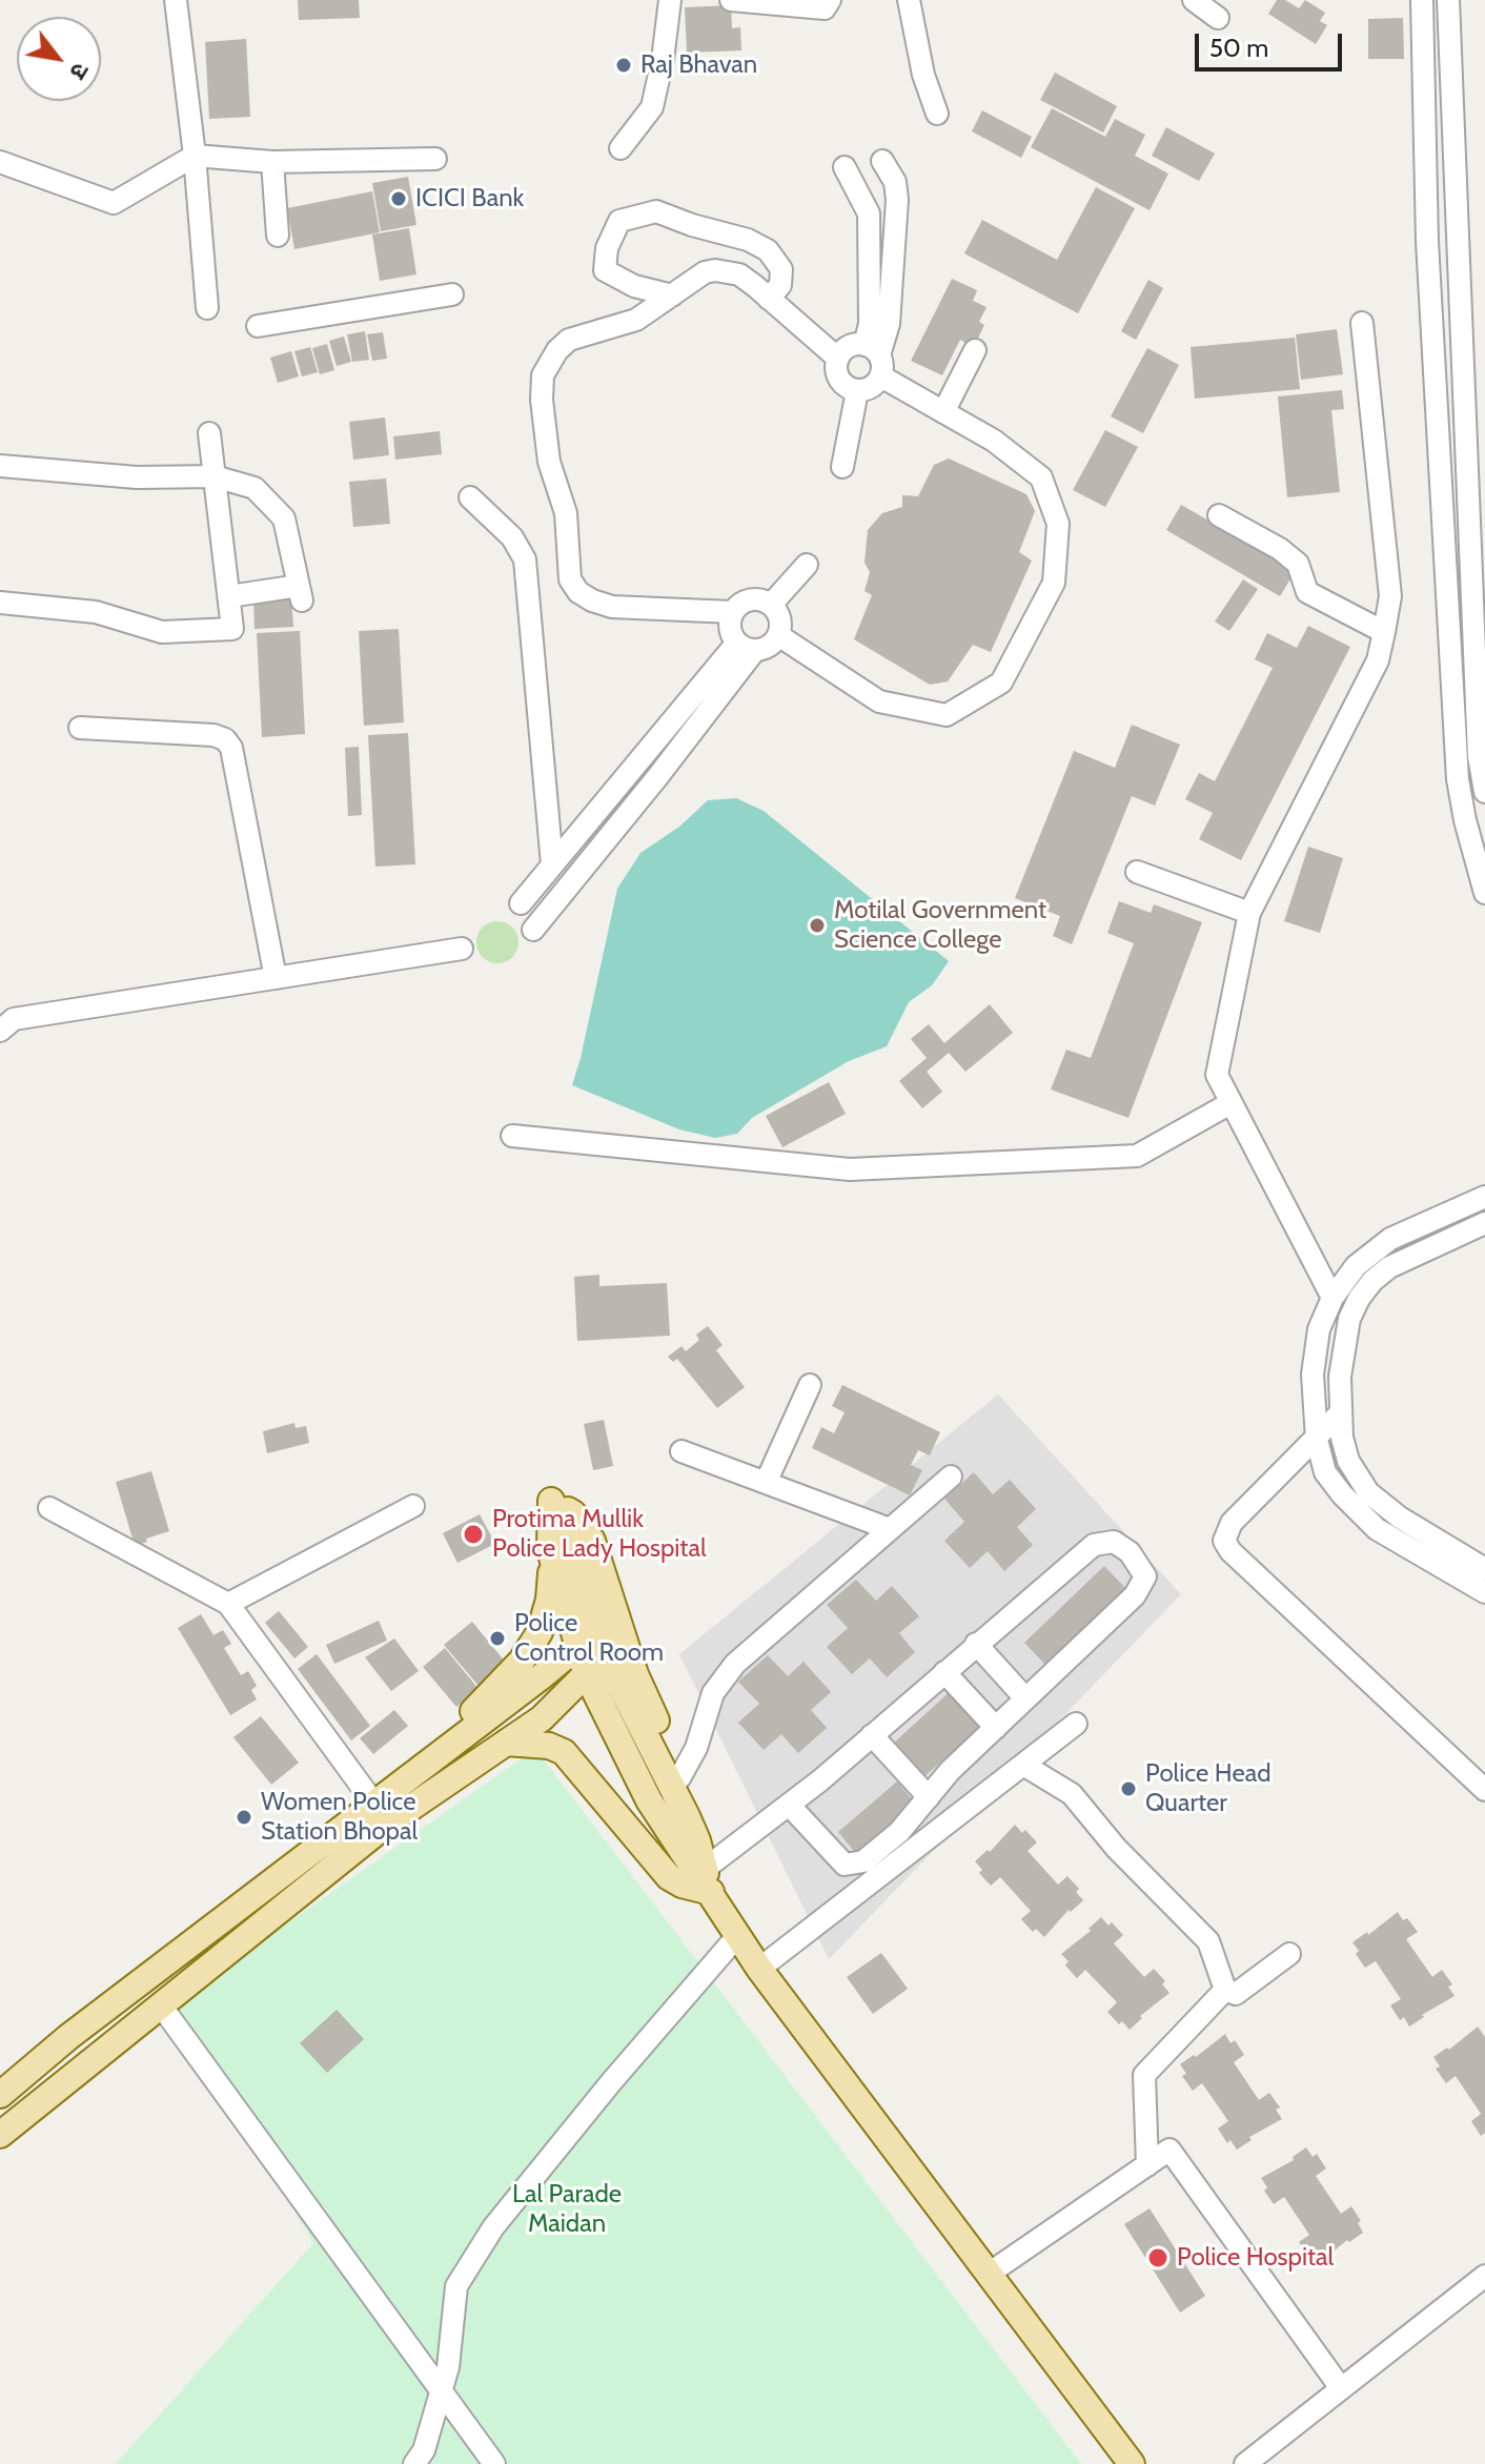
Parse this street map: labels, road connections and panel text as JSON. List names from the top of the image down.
{
  "parks": ["Lal Parade Maidan"],
  "places": [
    "Raj Bhavan",
    "ICICI Bank",
    "Motilal Government Science College",
    "Protima Mullik Police Lady Hospital",
    "Police Control Room",
    "Police Head Quarter",
    "Women Police Station Bhopal",
    "Police Hospital"
  ],
  "scale_bar": "50 m",
  "north": "bottom right"
}
